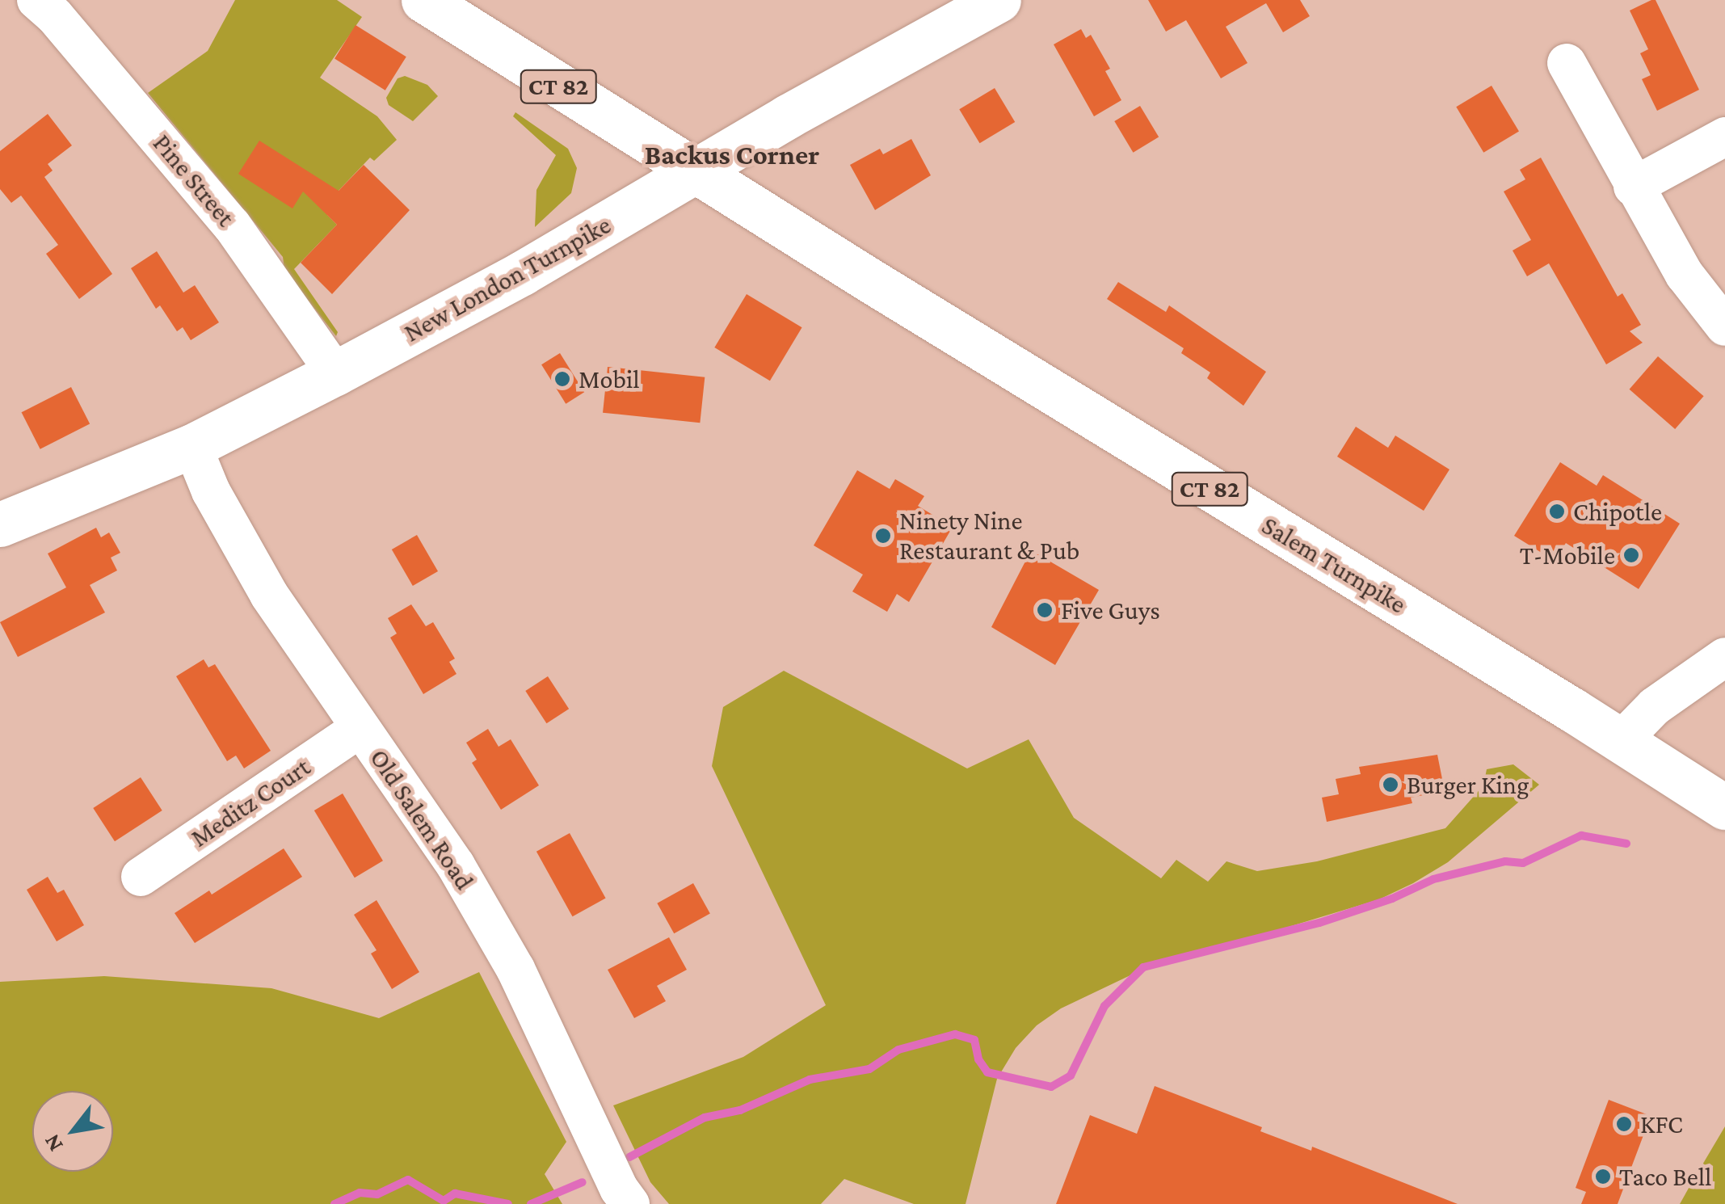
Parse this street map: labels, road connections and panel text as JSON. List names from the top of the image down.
{
  "streets": {
    "main road": ["CT 82", "New London Turnpike", "Salem Turnpike"],
    "street": ["Pine Street", "Meditz Court", "Old Salem Road"]
  },
  "crossings": [
    ["CT 82", "New London Turnpike"],
    ["CT 82", "Salem Turnpike"],
    ["Pine Street", "New London Turnpike"],
    ["New London Turnpike", "Salem Turnpike"],
    ["New London Turnpike", "Old Salem Road"],
    ["Meditz Court", "Old Salem Road"]
  ],
  "districts": ["Backus Corner"],
  "places": [
    "Mobil",
    "Chipotle",
    "Ninety Nine Restaurant & Pub",
    "T-Mobile",
    "Five Guys",
    "Burger King",
    "KFC",
    "Taco Bell"
  ],
  "north": "bottom left"
}
